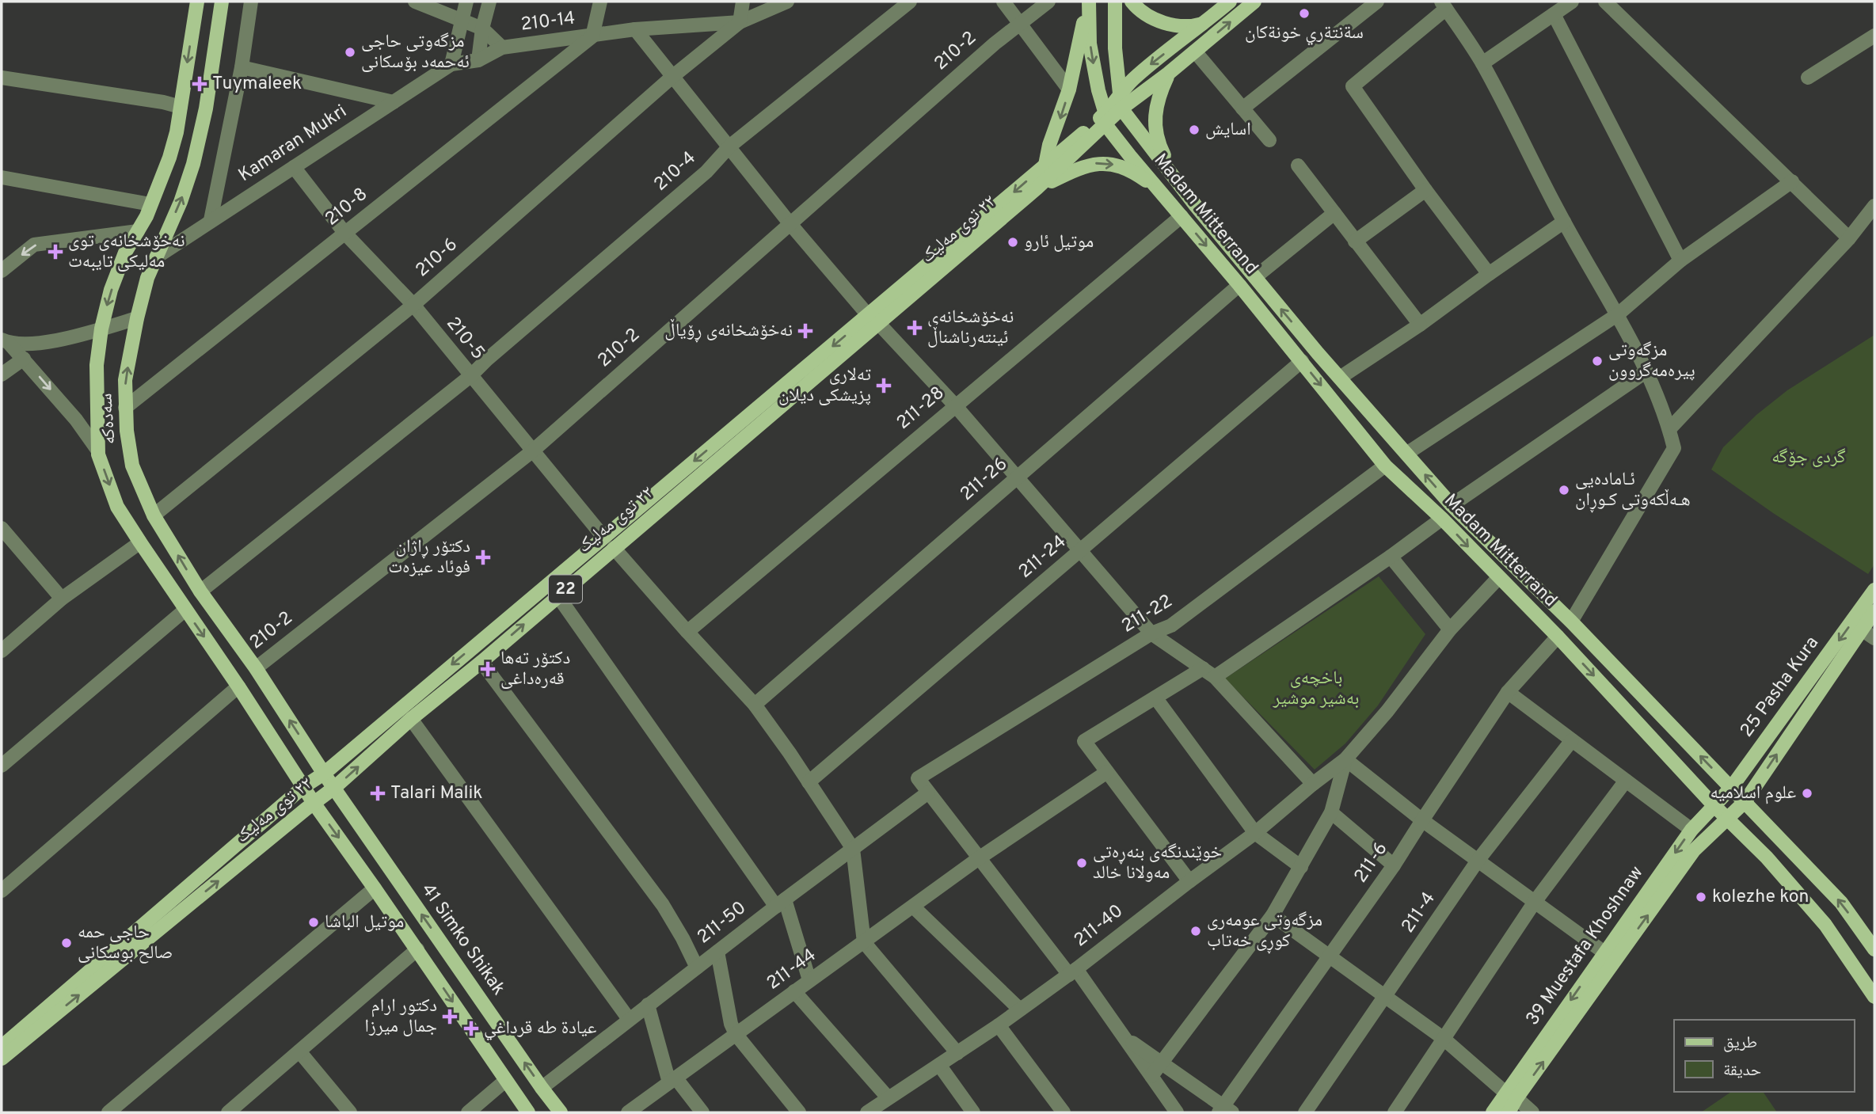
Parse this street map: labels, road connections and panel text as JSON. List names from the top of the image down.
{
  "streets": {
    "main road": [
      "Madam Mitterrand",
      "٢٢ توی مەلیک",
      "سەدەکە",
      "22",
      "25 Pasha Kura",
      "41 Simko Shikak",
      "39 Muestafa Khoshnaw"
    ],
    "street": [
      "210-14",
      "210-2",
      "Kamaran Mukri",
      "210-4",
      "210-8",
      "210-6",
      "210-5",
      "211-28",
      "211-26",
      "211-24",
      "211-22",
      "211-6",
      "211-4",
      "211-50",
      "211-40",
      "211-44"
    ]
  },
  "crossings": [
    ["210-14", "Kamaran Mukri"],
    ["210-14", "210-8"],
    ["210-14", "210-6"],
    ["210-2", "210-5"],
    ["210-2", "سەدەکە"],
    ["Kamaran Mukri", "210-5"],
    ["Kamaran Mukri", "سەدەکە"],
    ["210-4", "210-5"],
    ["210-4", "سەدەکە"],
    ["210-8", "210-5"],
    ["210-8", "سەدەکە"],
    ["Madam Mitterrand", "٢٢ توی مەلیک"],
    ["Madam Mitterrand", "211-28"],
    ["Madam Mitterrand", "211-26"],
    ["Madam Mitterrand", "211-24"],
    ["Madam Mitterrand", "211-22"],
    ["Madam Mitterrand", "25 Pasha Kura"],
    ["Madam Mitterrand", "211-6"],
    ["Madam Mitterrand", "39 Muestafa Khoshnaw"],
    ["٢٢ توی مەلیک", "210-5"],
    ["٢٢ توی مەلیک", "سەدەکە"],
    ["٢٢ توی مەلیک", "41 Simko Shikak"],
    ["210-6", "210-5"],
    ["210-6", "سەدەکە"],
    ["سەدەکە", "41 Simko Shikak"],
    ["211-22", "211-50"],
    ["25 Pasha Kura", "39 Muestafa Khoshnaw"],
    ["211-50", "41 Simko Shikak"]
  ],
  "parks": ["گردی جۆگە", "باخچەی بەشیر موشیر"],
  "places": {
    "other": [
      "سةنتةري خونةكان",
      "مزگەوتی حاجی ئەحمەد بۆسکانی",
      "اسايش",
      "موتیل ئارو",
      "مزگەوتی پیرەمەگروون",
      "ئـامادەیی هـەڵکەوتی کـوڕان",
      "علوم اسلاميه",
      "خوێندنگەی بنەڕەتی مەولانا خالد",
      "kolezhe kon",
      "موتيل الباشا",
      "مزگەوتی عومەری کوڕی خەتاب",
      "حاجی حمه صالح بوسکانی"
    ],
    "health": [
      "Tuymaleek",
      "نەخۆشخانەی توی مەلیكی تایبەت",
      "نەخۆشخانەی ئینتەرناشناڵ",
      "نەخۆشخانەی ڕۆیاڵ",
      "تەلاری پزیشکی دیلان",
      "دکتۆر ڕاژان فوئاد عیزەت",
      "دکتۆر تەها قەرەداغی",
      "Talari Malik",
      "دكتور ارام جمال ميرزا",
      "عيادة طه قرداغي"
    ]
  },
  "legend": ["طريق", "حديقة"]
}
